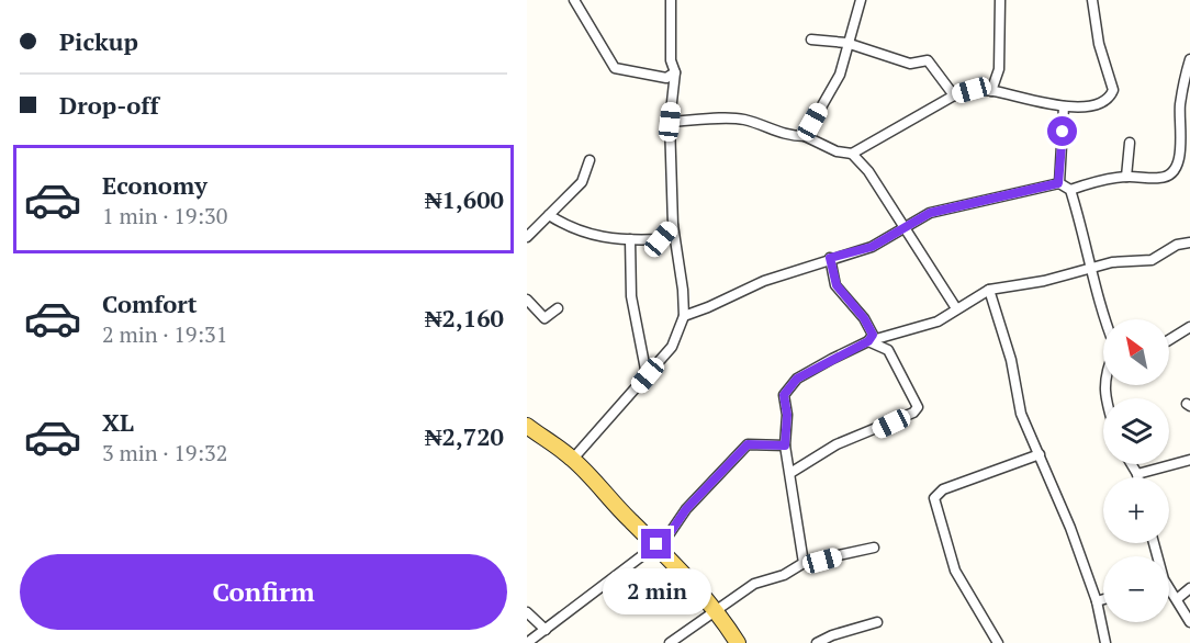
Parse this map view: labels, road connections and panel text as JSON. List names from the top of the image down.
{
  "north": "top left",
  "page": {
    "banner": ["Pickup", "Drop-off"],
    "list": [
      {
        "name": "Economy",
        "note": "1 min · 19:30",
        "value": "₦1,600"
      },
      {
        "name": "Comfort",
        "note": "2 min · 19:31",
        "value": "₦2,160"
      },
      {
        "name": "XL",
        "note": "3 min · 19:32",
        "value": "₦2,720"
      }
    ],
    "map_buttons": ["+", "−"],
    "buttons": "Confirm",
    "bubble": "2 min"
  }
}
